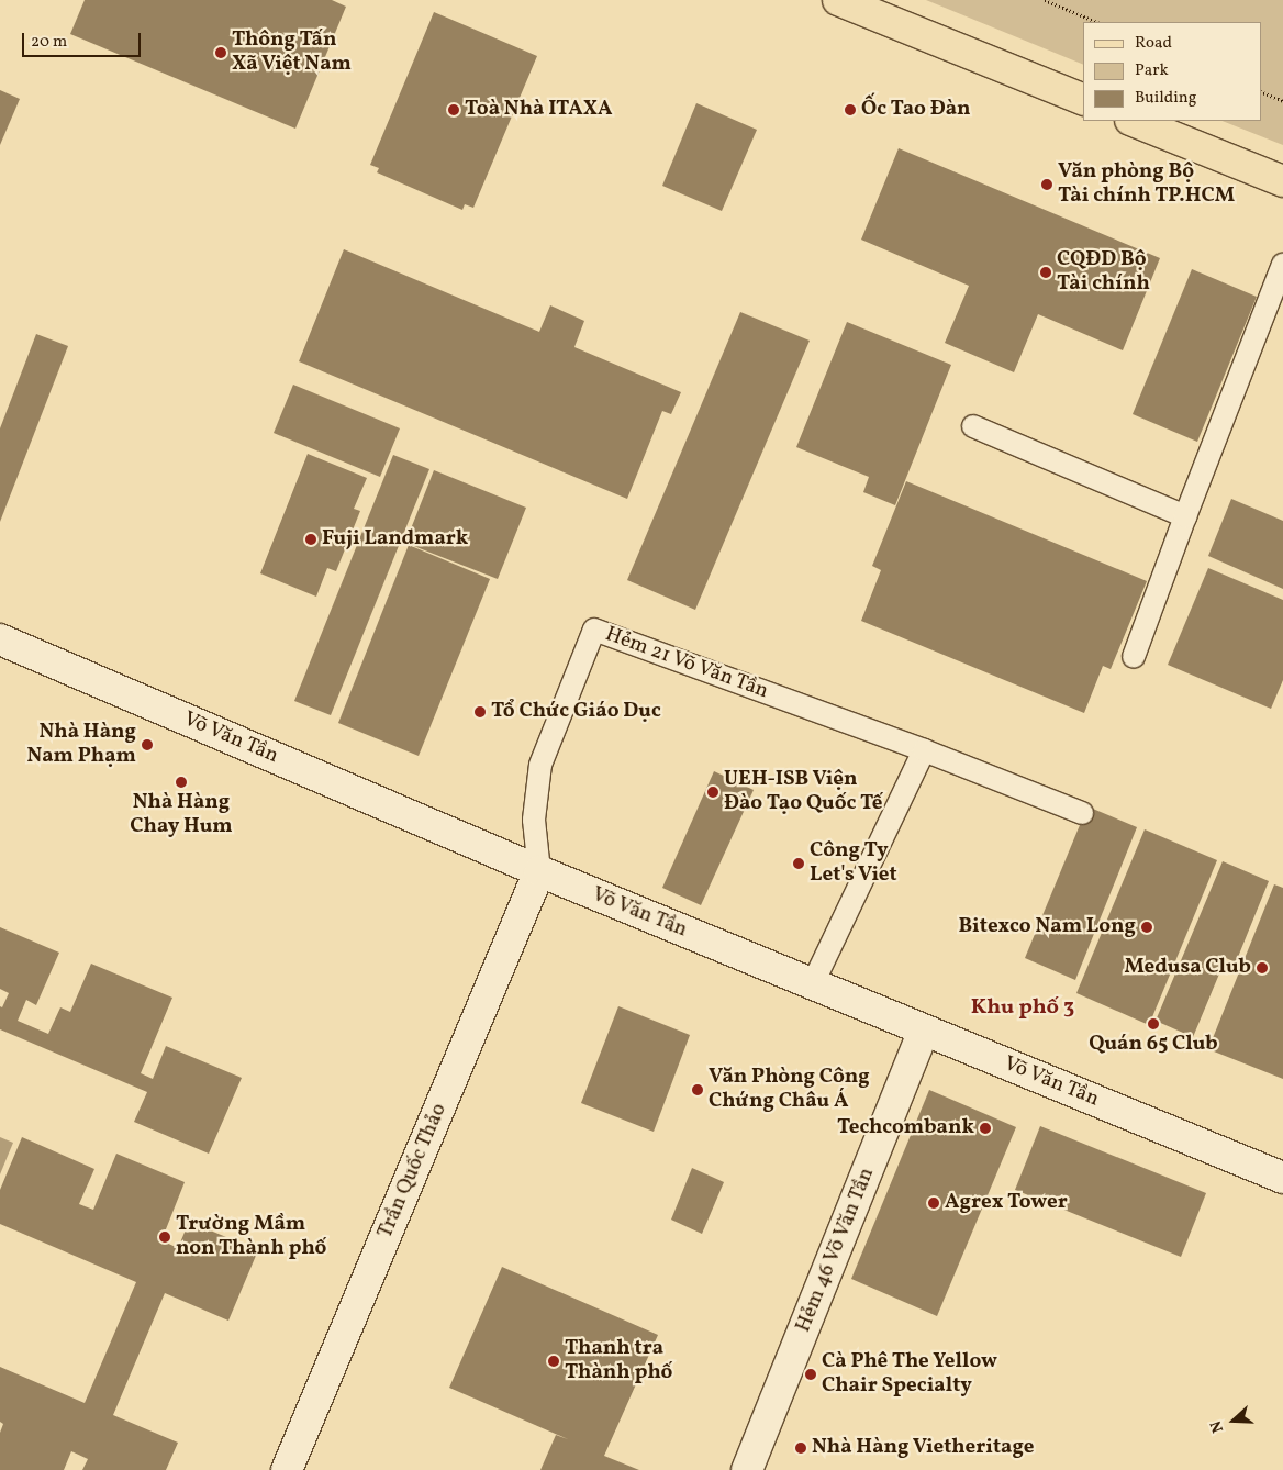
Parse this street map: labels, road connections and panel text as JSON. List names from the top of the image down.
{
  "streets": {
    "main road": ["Võ Văn Tần", "Trần Quốc Thảo", "Hẻm 46 Võ Văn Tần"],
    "lane": ["Hẻm 21 Võ Văn Tần"]
  },
  "crossings": [
    ["Hẻm 21 Võ Văn Tần", "Võ Văn Tần"],
    ["Hẻm 21 Võ Văn Tần", "Trần Quốc Thảo"],
    ["Võ Văn Tần", "Trần Quốc Thảo"],
    ["Võ Văn Tần", "Hẻm 46 Võ Văn Tần"]
  ],
  "districts": ["Khu phố 3"],
  "places": [
    "Thông Tấn Xã Việt Nam",
    "Toà Nhà ITAXA",
    "Ốc Tao Đàn",
    "Văn phòng Bộ Tài chính TP.HCM",
    "CQĐD Bộ Tài chính",
    "Fuji Landmark",
    "Tổ Chức Giáo Dục",
    "Nhà Hàng Nam Phạm",
    "Nhà Hàng Chay Hum",
    "UEH-ISB Viện Đào Tạo Quốc Tế",
    "Công Ty Let's Viet",
    "Bitexco Nam Long",
    "Medusa Club",
    "Quán 65 Club",
    "Văn Phòng Công Chứng Châu Á",
    "Techcombank",
    "Agrex Tower",
    "Trường Mầm non Thành phố",
    "Thanh tra Thành phố",
    "Cà Phê The Yellow Chair Specialty",
    "Nhà Hàng Vietheritage"
  ],
  "legend": ["Road", "Park", "Building"],
  "scale_bar": "20 m",
  "north": "left"
}
